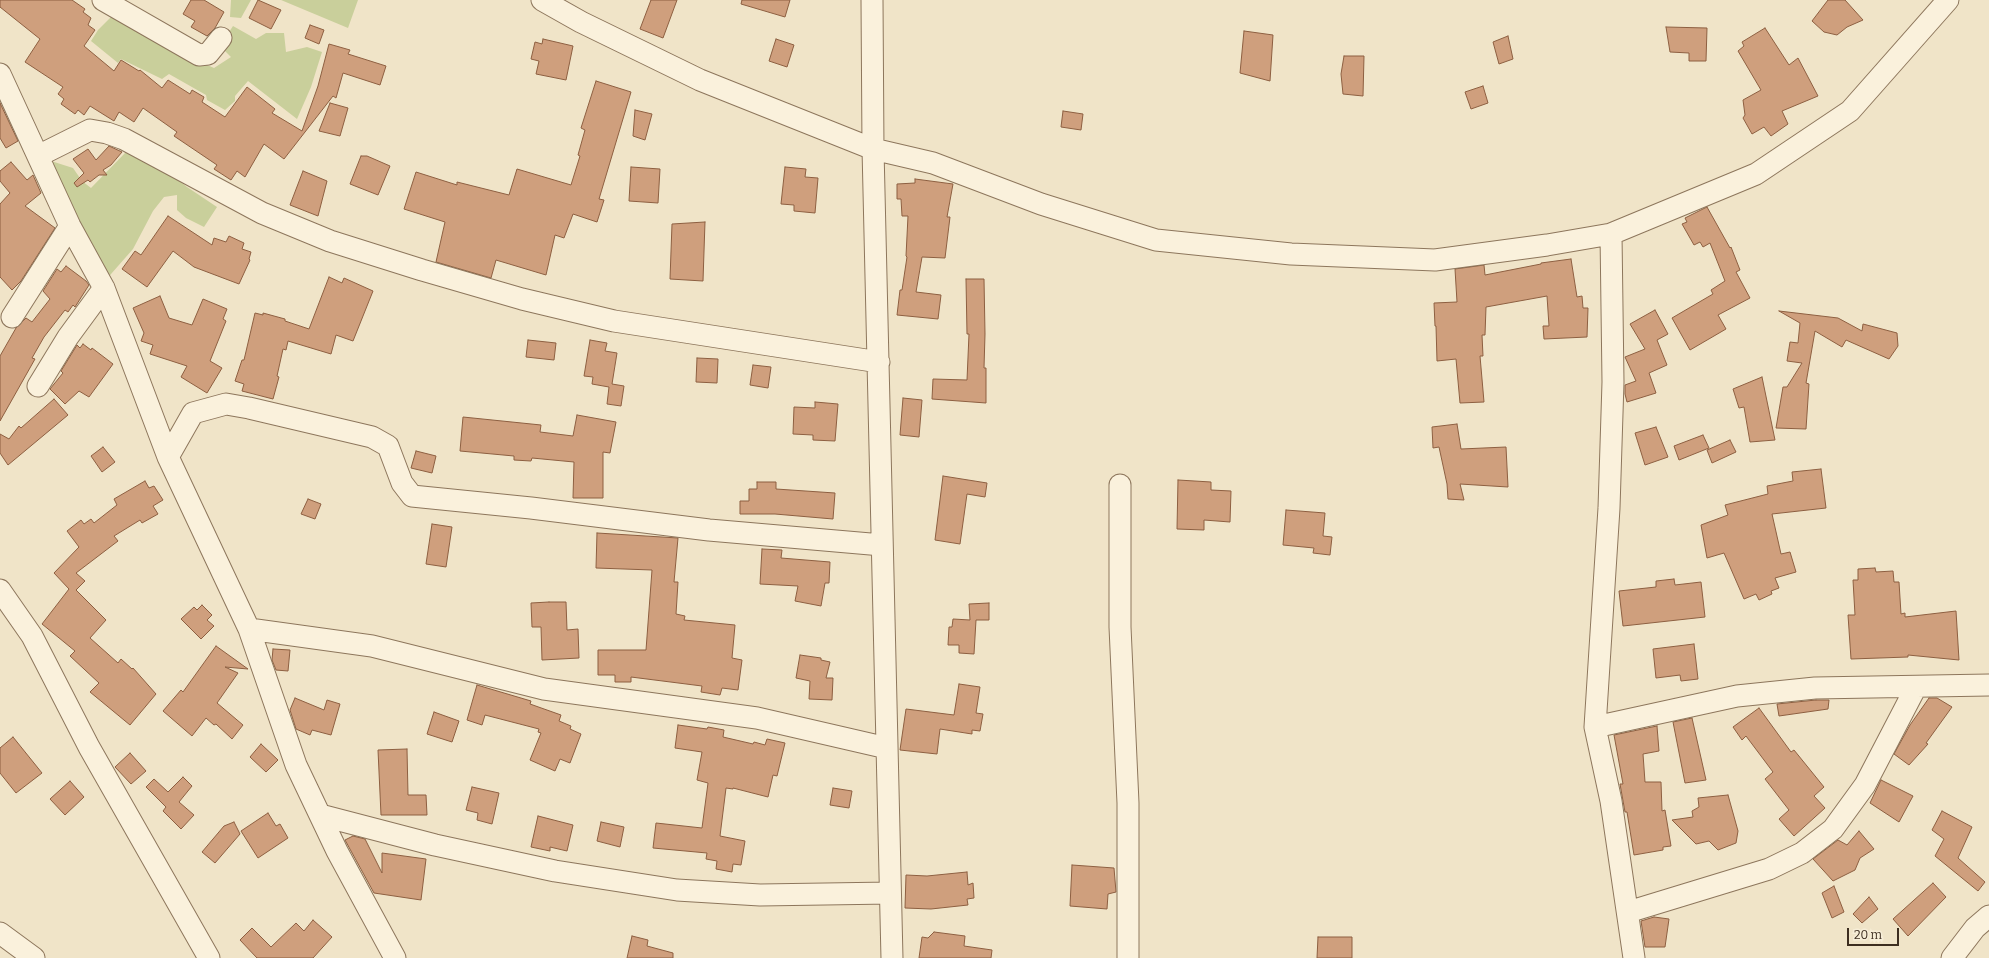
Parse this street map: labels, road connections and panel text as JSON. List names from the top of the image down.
{
  "scale_bar": "20 m"
}
